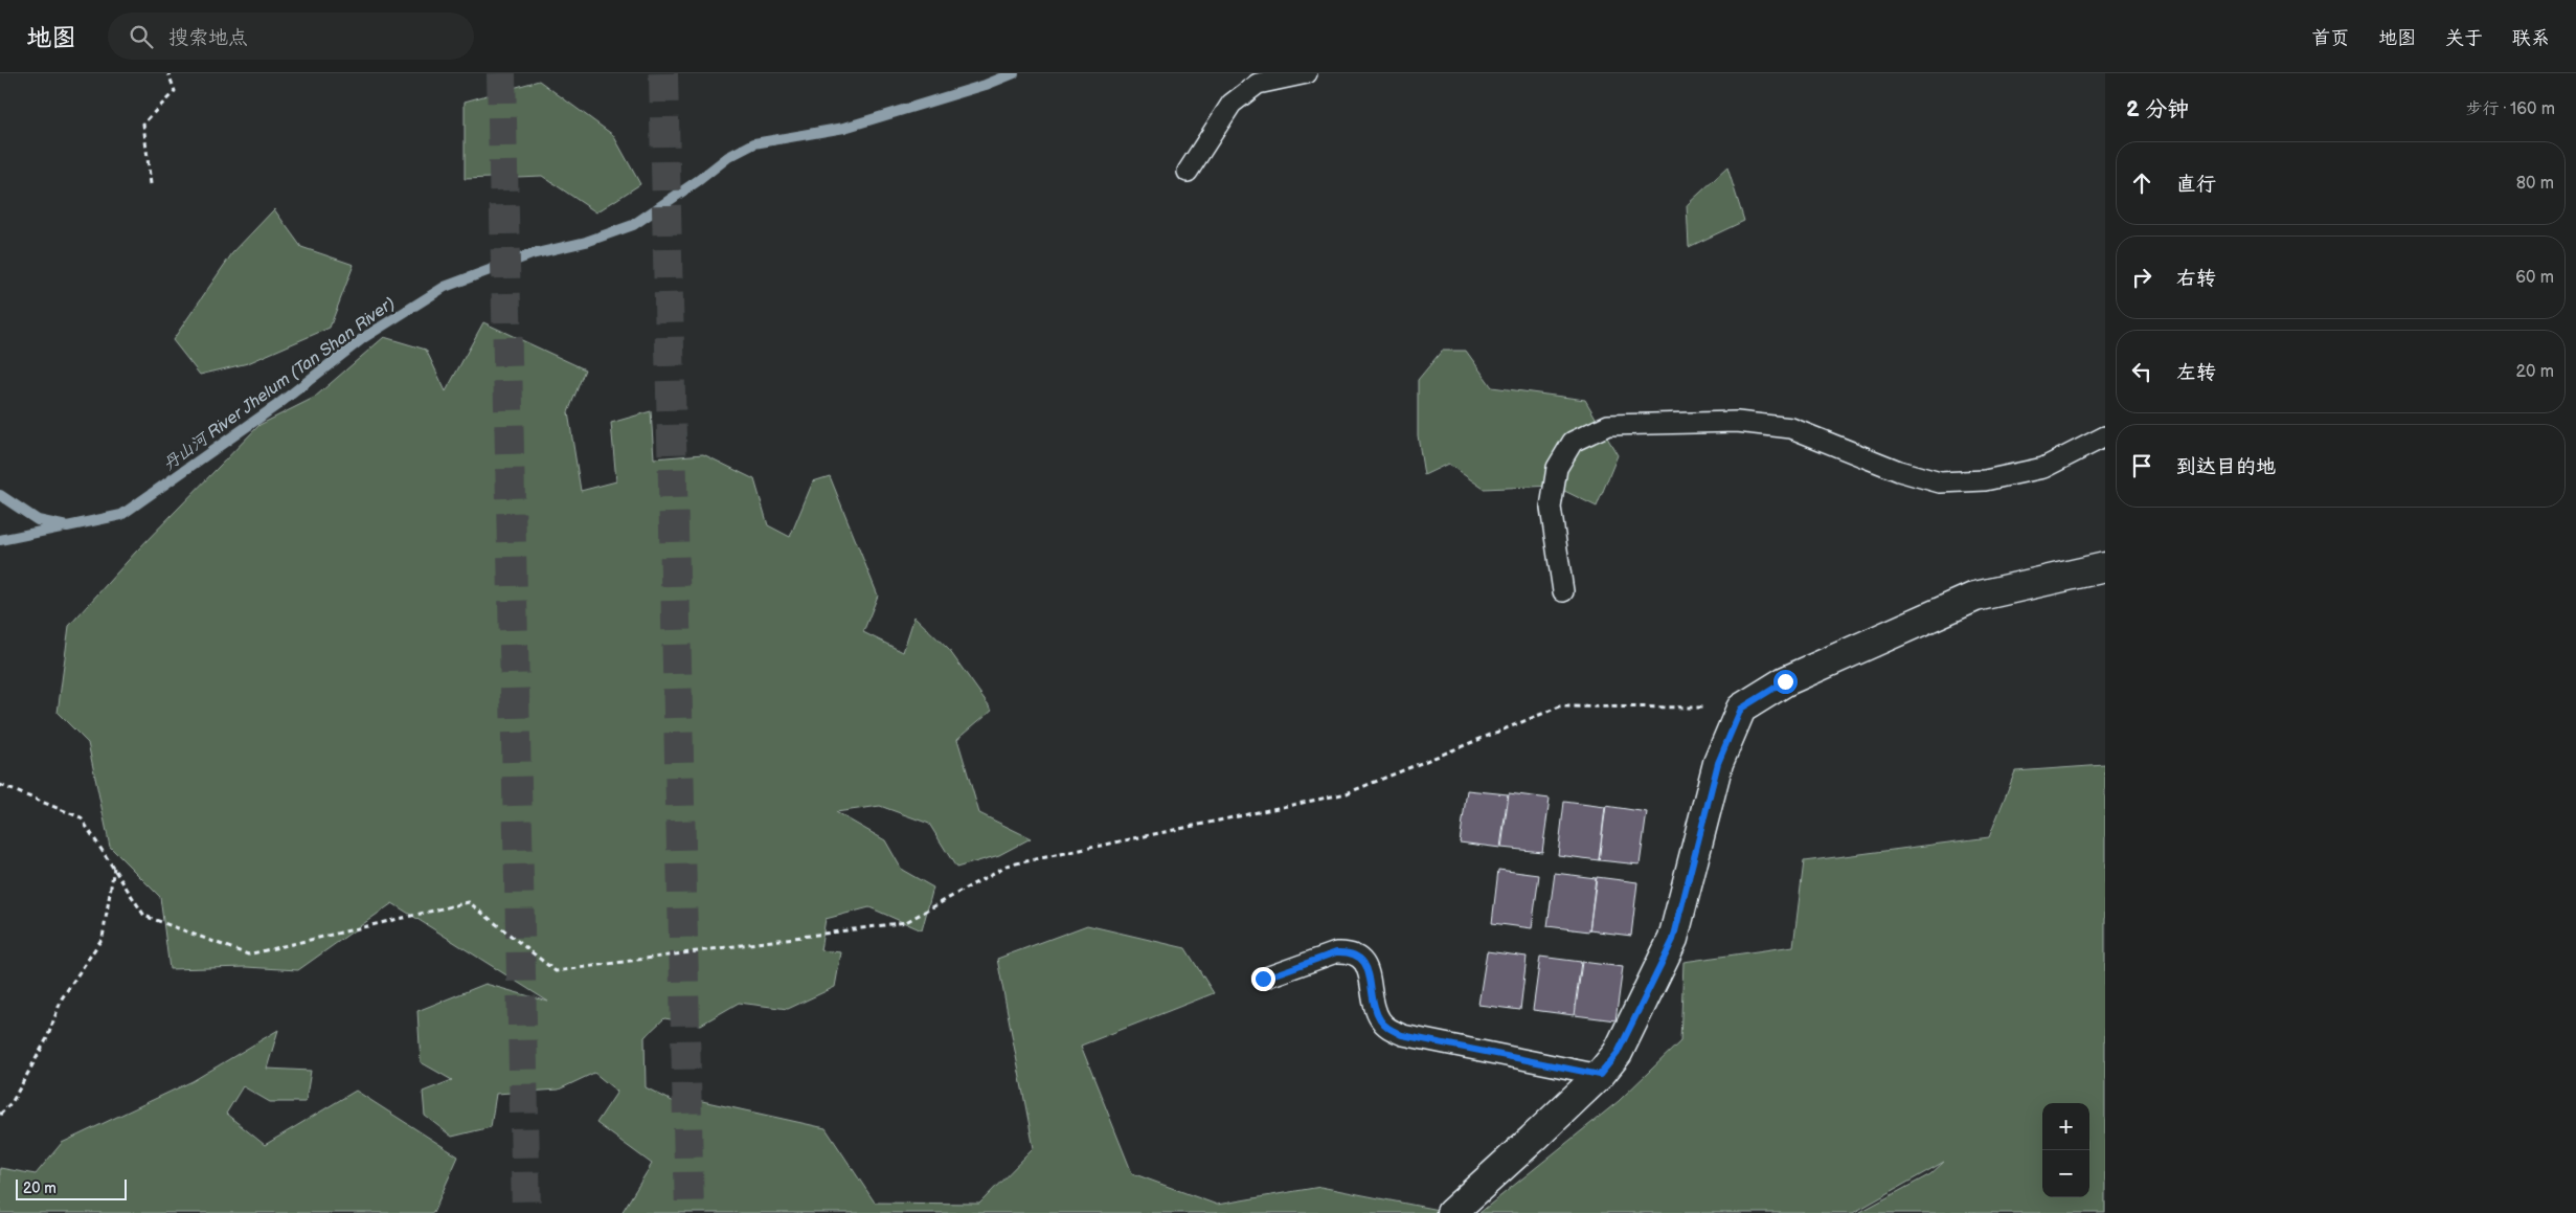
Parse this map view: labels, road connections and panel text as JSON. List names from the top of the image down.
{
  "water": ["丹山河 River Jhelum (Tan Shan River)"],
  "scale_bar": "20 m",
  "page": {
    "header": "地图",
    "search": "搜索地点",
    "nav": [
      "首页",
      "地图",
      "关于",
      "联系"
    ],
    "heading": ["2 分钟", "步行 · 160 m"],
    "list": [
      ["直行", "80 m"],
      ["右转", "60 m"],
      ["左转", "20 m"],
      "到达目的地"
    ],
    "map_buttons": ["+", "−"],
    "scale": "20 m"
  }
}
